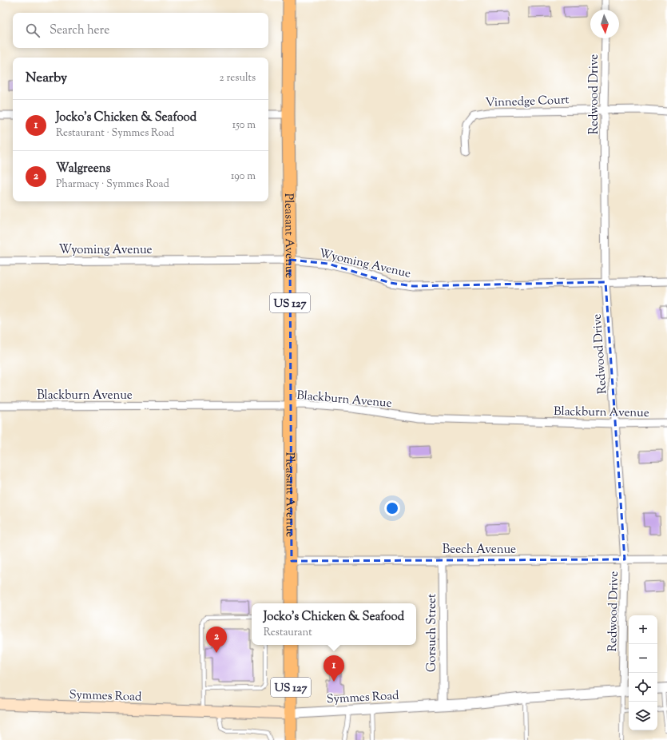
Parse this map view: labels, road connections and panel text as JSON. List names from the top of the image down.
{
  "streets": {
    "main road": ["Pleasant Avenue", "US 127", "Symmes Road"],
    "street": [
      "Redwood Drive",
      "Vinnedge Court",
      "Wyoming Avenue",
      "Blackburn Avenue",
      "Beech Avenue",
      "Gorsuch Street"
    ]
  },
  "crossings": [
    ["Redwood Drive", "Vinnedge Court"],
    ["Redwood Drive", "Wyoming Avenue"],
    ["Redwood Drive", "Blackburn Avenue"],
    ["Redwood Drive", "Beech Avenue"],
    ["Redwood Drive", "Symmes Road"],
    ["Pleasant Avenue", "Wyoming Avenue"],
    ["Pleasant Avenue", "Blackburn Avenue"],
    ["Pleasant Avenue", "Beech Avenue"],
    ["US 127", "Symmes Road"],
    ["Beech Avenue", "Gorsuch Street"],
    ["Gorsuch Street", "Symmes Road"]
  ],
  "north": "bottom",
  "page": {
    "search": "Search here",
    "heading": ["Nearby", "2 results"],
    "list": [
      {
        "mark": "1",
        "name": "Jocko's Chicken & Seafood",
        "note": "Restaurant · Symmes Road",
        "value": "150 m"
      },
      {
        "mark": "2",
        "name": "Walgreens",
        "note": "Pharmacy · Symmes Road",
        "value": "190 m"
      }
    ],
    "popup": ["Jocko's Chicken & Seafood", "Restaurant"],
    "map_buttons": ["+", "−"],
    "pins": ["2", "1"]
  }
}
